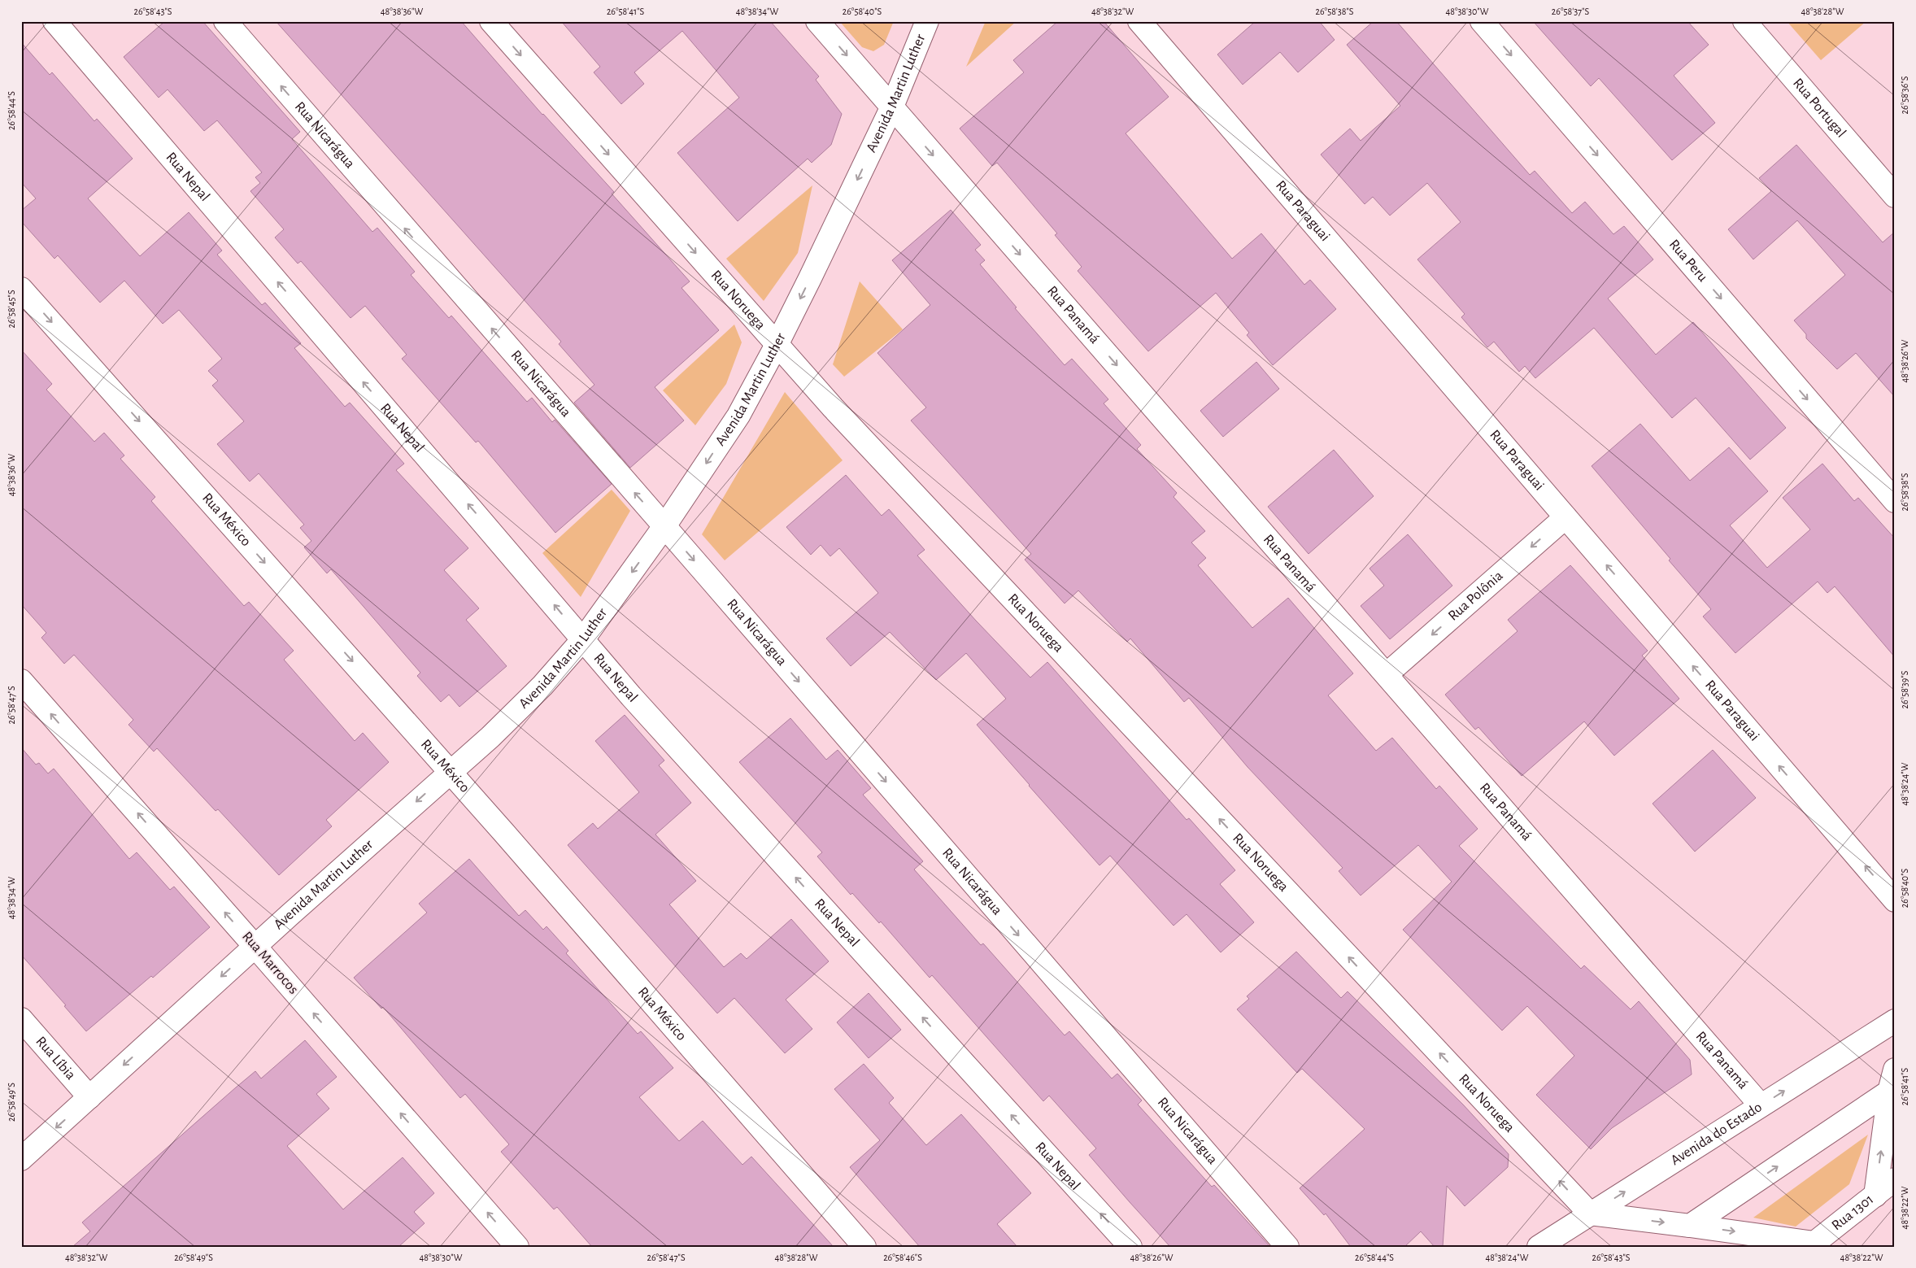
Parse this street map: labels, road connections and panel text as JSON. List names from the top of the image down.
{
  "streets": {
    "street": [
      "Avenida Martin Luther",
      "Rua Portugal",
      "Rua Nicarágua",
      "Rua Nepal",
      "Rua Paraguai",
      "Rua Peru",
      "Rua Noruega",
      "Rua Panamá",
      "Rua México",
      "Rua Polônia",
      "Rua Marrocos",
      "Rua Líbia",
      "Avenida do Estado",
      "Rua 1301"
    ]
  },
  "crossings": [
    ["Avenida Martin Luther", "Rua Nicarágua"],
    ["Avenida Martin Luther", "Rua Nepal"],
    ["Avenida Martin Luther", "Rua Noruega"],
    ["Avenida Martin Luther", "Rua Panamá"],
    ["Avenida Martin Luther", "Rua México"],
    ["Avenida Martin Luther", "Rua Marrocos"],
    ["Avenida Martin Luther", "Rua Líbia"],
    ["Rua Paraguai", "Rua Polônia"],
    ["Rua Noruega", "Avenida do Estado"],
    ["Rua Panamá", "Rua Polônia"],
    ["Rua Panamá", "Avenida do Estado"]
  ],
  "one_way": [
    "Avenida Martin Luther",
    "Rua Nepal",
    "Rua Paraguai",
    "Rua Peru",
    "Rua Panamá",
    "Rua México",
    "Rua Polônia",
    "Rua Marrocos"
  ],
  "coordinates": [
    "26°58'43\"S",
    "48°38'36\"W",
    "26°58'41\"S",
    "48°38'34\"W",
    "26°58'40\"S",
    "48°38'32\"W",
    "26°58'38\"S",
    "48°38'30\"W",
    "26°58'37\"S",
    "48°38'28\"W",
    "26°58'36\"S",
    "26°58'44\"S",
    "26°58'45\"S",
    "48°38'26\"W",
    "26°58'39\"S",
    "26°58'47\"S",
    "48°38'24\"W",
    "26°58'49\"S",
    "48°38'22\"W",
    "26°58'46\"S"
  ]
}
